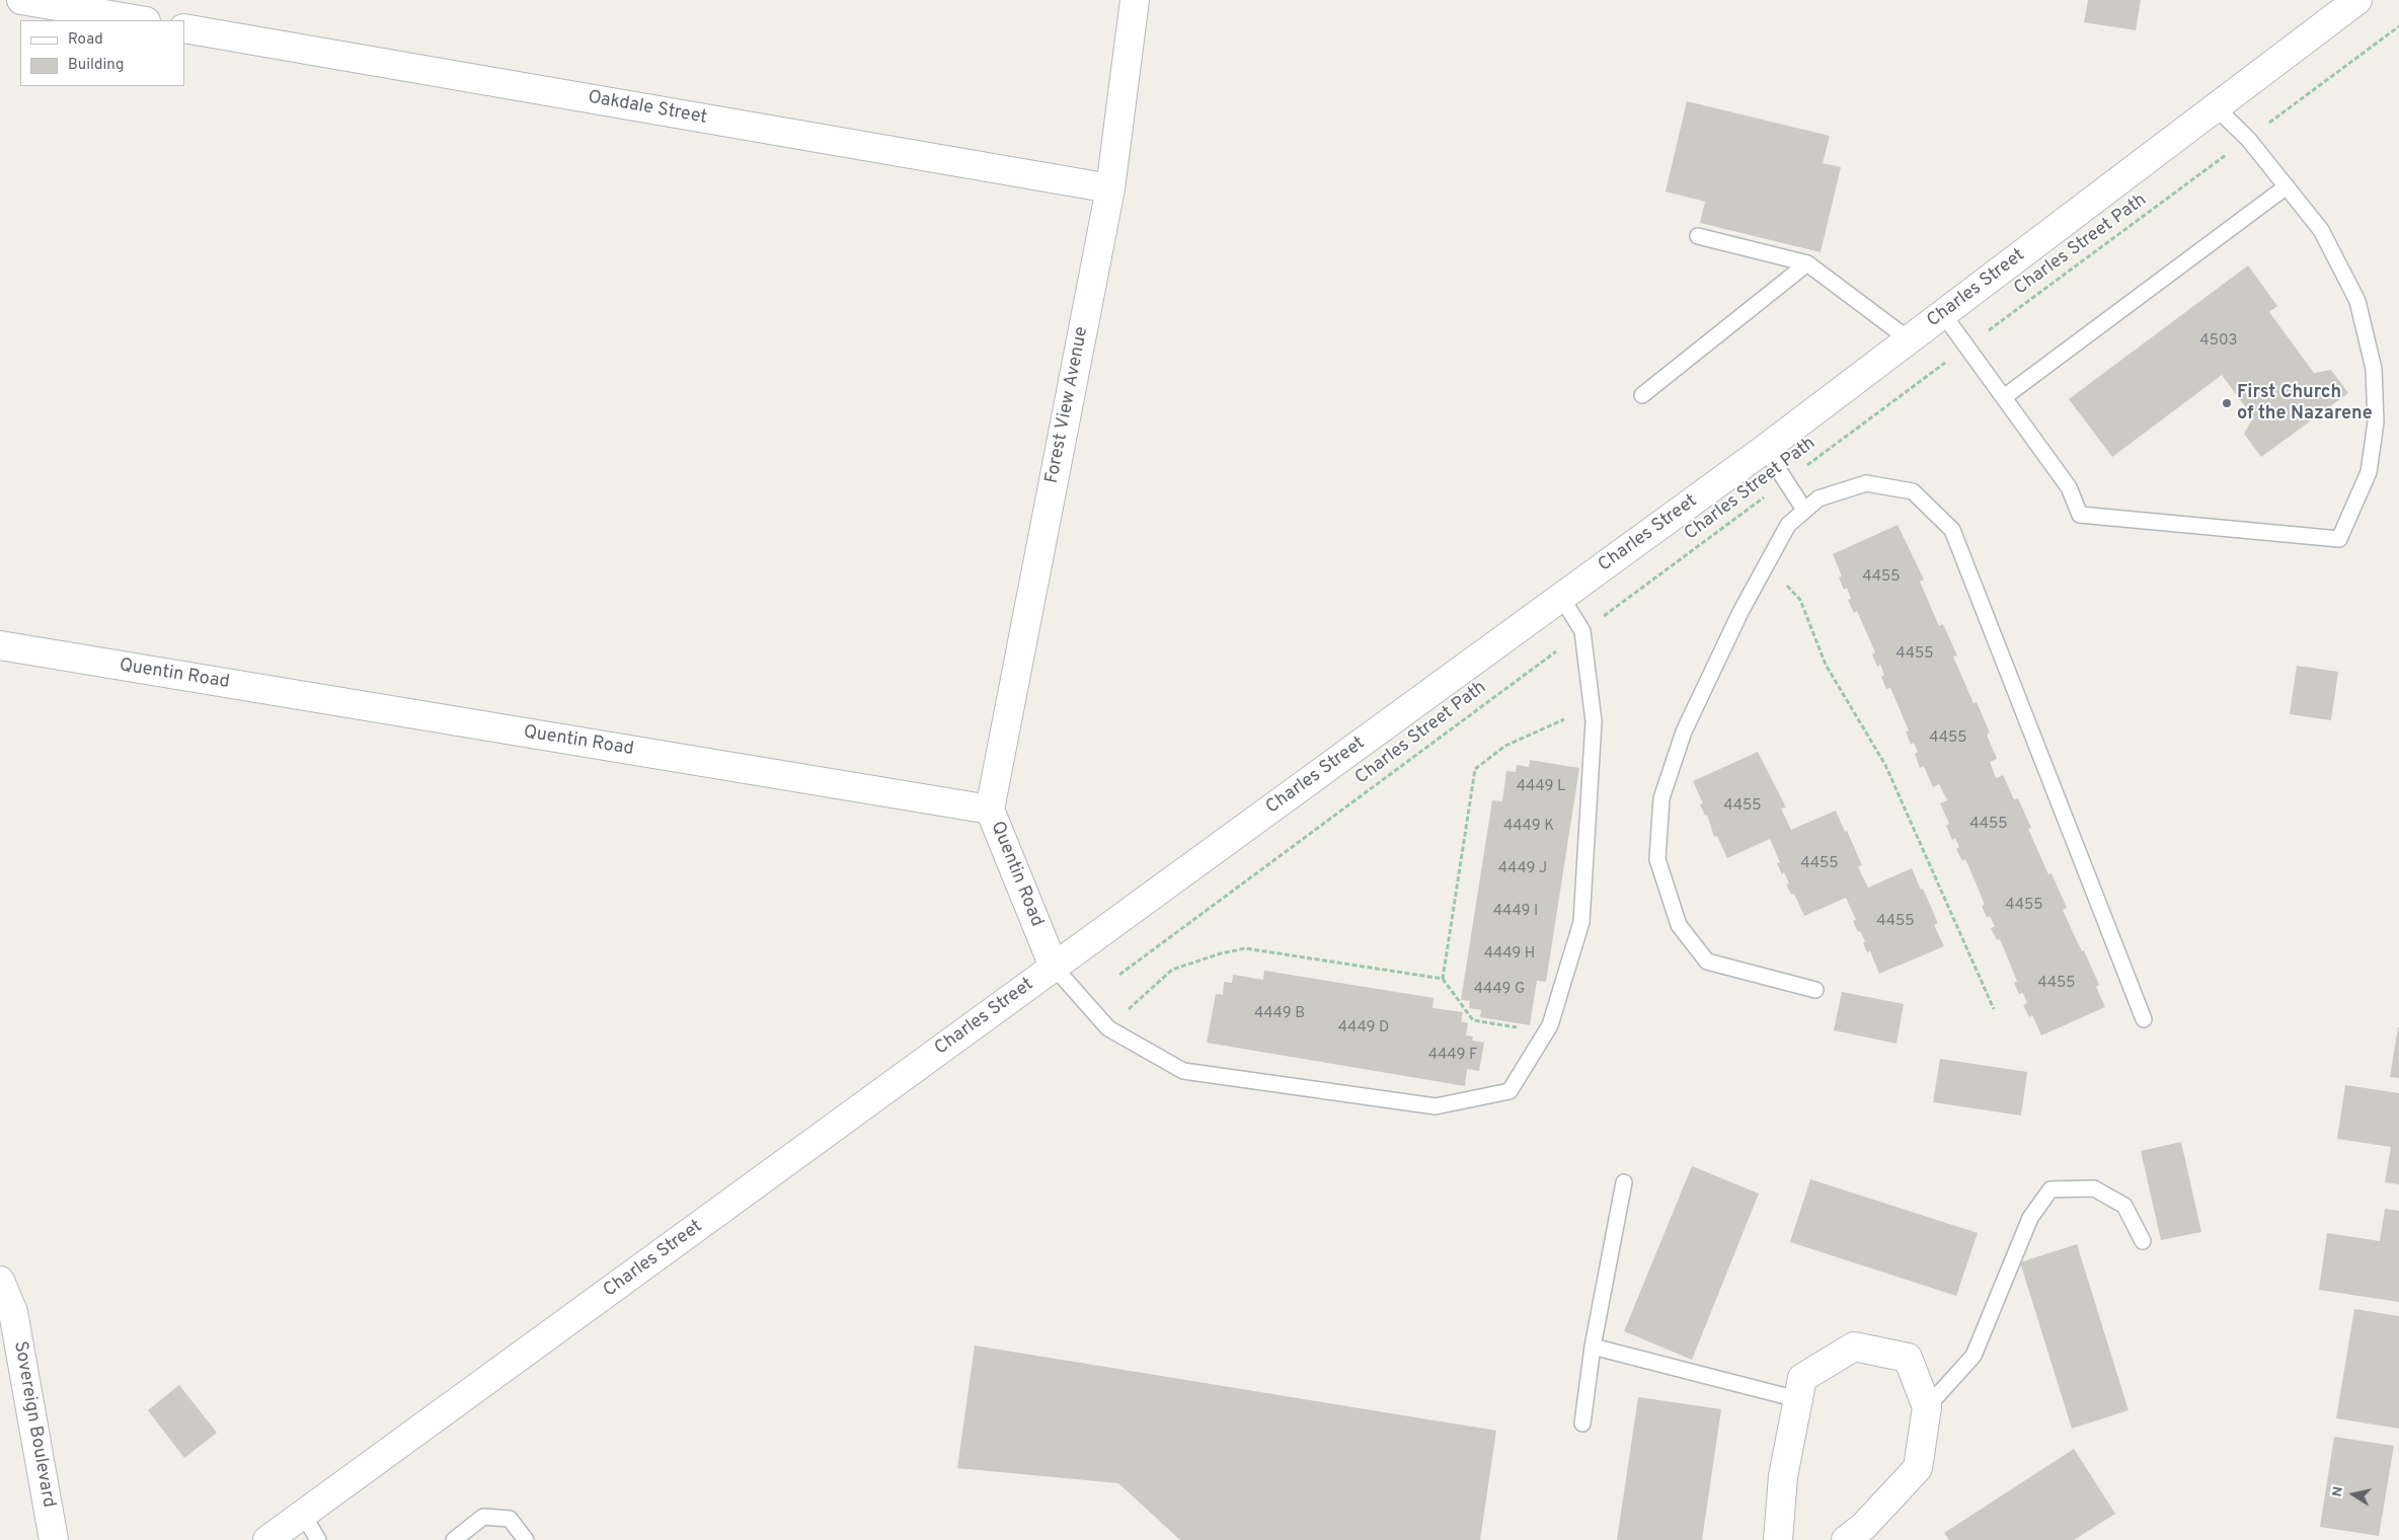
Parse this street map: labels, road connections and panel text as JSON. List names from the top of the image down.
{
  "streets": {
    "street": [
      "Oakdale Street",
      "Charles Street",
      "Forest View Avenue",
      "Quentin Road",
      "Sovereign Boulevard"
    ],
    "path": ["Charles Street Path"]
  },
  "crossings": [
    ["Oakdale Street", "Forest View Avenue"],
    ["Charles Street", "Quentin Road"],
    ["Forest View Avenue", "Quentin Road"]
  ],
  "places": ["First Church of the Nazarene"],
  "house_numbers": [
    "4503",
    "4455",
    "4455",
    "4455",
    "4449 L",
    "4455",
    "4455",
    "4449 K",
    "4455",
    "4449 J",
    "4455",
    "4449 I",
    "4455",
    "4449 H",
    "4455",
    "4449 G",
    "4449 B",
    "4449 D",
    "4449 F"
  ],
  "legend": ["Road", "Building"],
  "north": "left"
}
